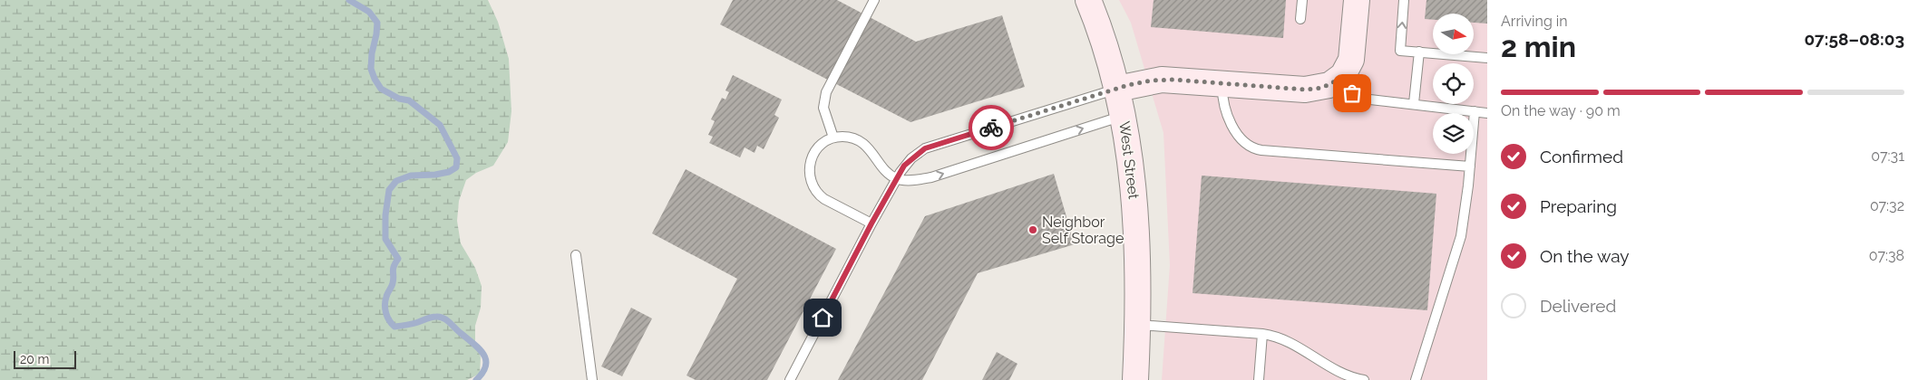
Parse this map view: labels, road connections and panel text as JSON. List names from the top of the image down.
{
  "streets": {
    "main road": ["West Street"]
  },
  "places": ["Neighbor Self Storage"],
  "scale_bar": "20 m",
  "north": "right",
  "page": {
    "heading": ["2 min", "Arriving in", "07:58–08:03"],
    "bar": "On the way · 90 m",
    "list": [
      ["Confirmed", "07:31"],
      ["Preparing", "07:32"],
      ["On the way", "07:38"],
      "Delivered"
    ],
    "scale": "20 m"
  }
}
